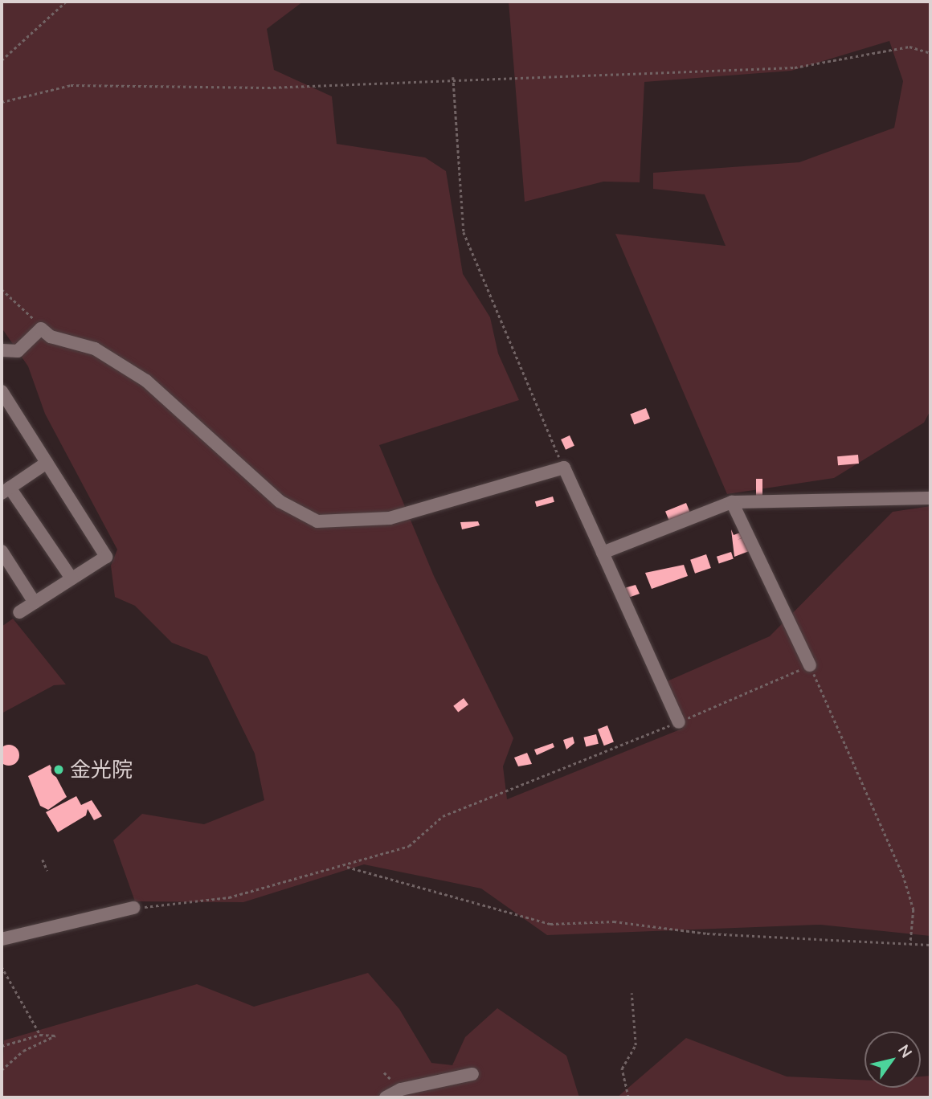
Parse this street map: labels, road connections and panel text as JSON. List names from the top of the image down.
{
  "places": ["金光院"],
  "north": "top right"
}
